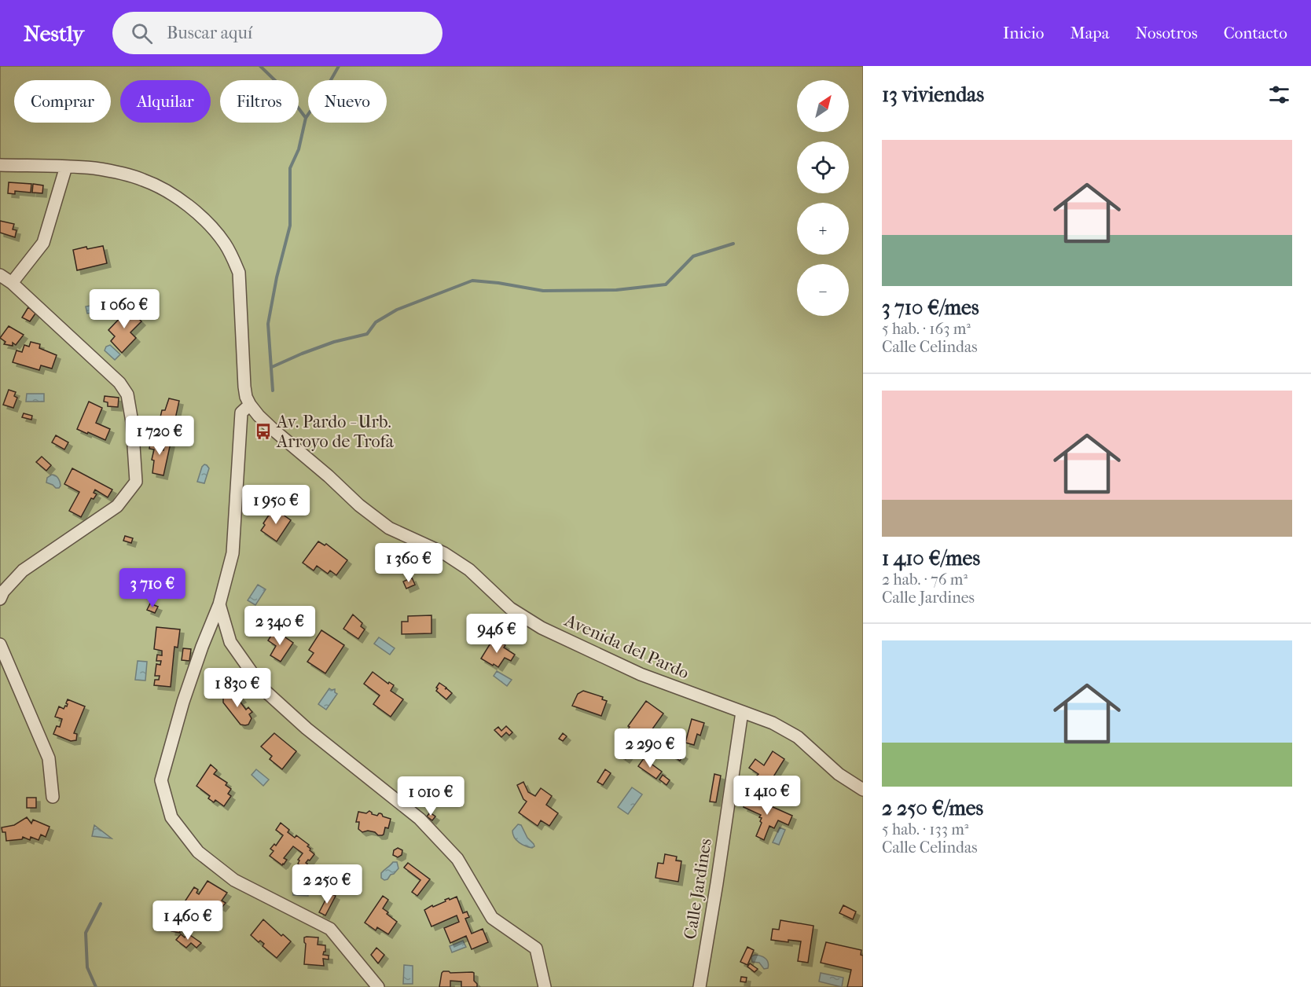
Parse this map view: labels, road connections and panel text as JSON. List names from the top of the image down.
{
  "streets": {
    "street": ["Avenida del Pardo", "Calle Jardines"]
  },
  "crossings": [
    ["Avenida del Pardo", "Calle Jardines"]
  ],
  "places": {
    "bus stop": ["Av. Pardo - Urb. Arroyo de Trofa"]
  },
  "north": "top right",
  "page": {
    "header": "Nestly",
    "search": "Buscar aquí",
    "nav": [
      "Inicio",
      "Mapa",
      "Nosotros",
      "Contacto"
    ],
    "heading": "13 viviendas",
    "map_buttons": ["+", "−"],
    "chip": [
      "Comprar",
      "Alquilar",
      "Filtros",
      "Nuevo"
    ],
    "list": [
      {
        "name": "3 710 €/mes",
        "note": "5 hab. · 163 m² · Calle Celindas"
      },
      {
        "name": "1 410 €/mes",
        "note": "2 hab. · 76 m² · Calle Jardines"
      },
      {
        "name": "2 250 €/mes",
        "note": "5 hab. · 133 m² · Calle Celindas"
      }
    ],
    "price": [
      "1 060 €",
      "1 720 €",
      "1 950 €",
      "1 360 €",
      "3 710 €",
      "2 340 €",
      "946 €",
      "1 830 €",
      "2 290 €",
      "1 410 €",
      "1 010 €",
      "2 250 €",
      "1 460 €"
    ]
  }
}
